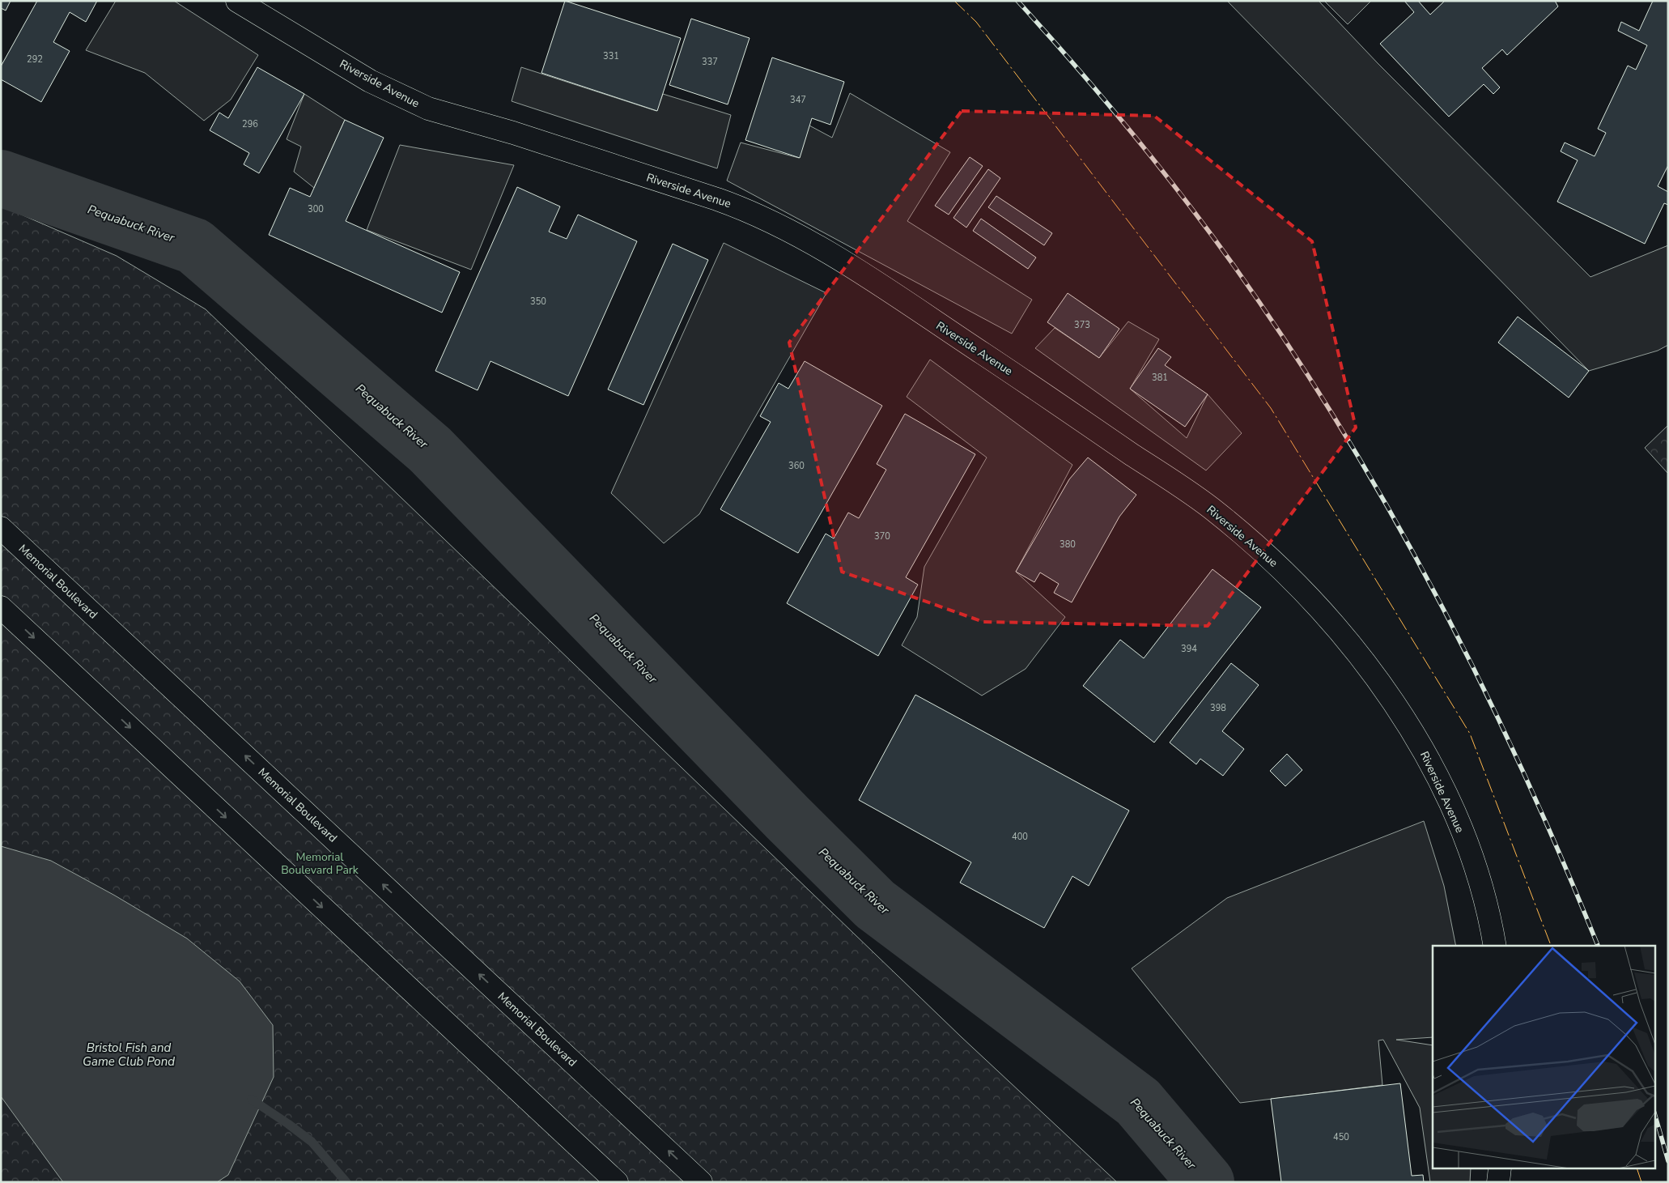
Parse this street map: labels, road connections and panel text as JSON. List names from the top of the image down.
{
  "streets": {
    "main road": ["Riverside Avenue", "Memorial Boulevard"]
  },
  "water": ["Pequabuck River", "Bristol Fish and Game Club Pond"],
  "parks": ["Memorial Boulevard Park"],
  "house_numbers": [
    "331",
    "292",
    "337",
    "347",
    "296",
    "300",
    "350",
    "373",
    "381",
    "360",
    "370",
    "380",
    "394",
    "398",
    "400",
    "450"
  ]
}
